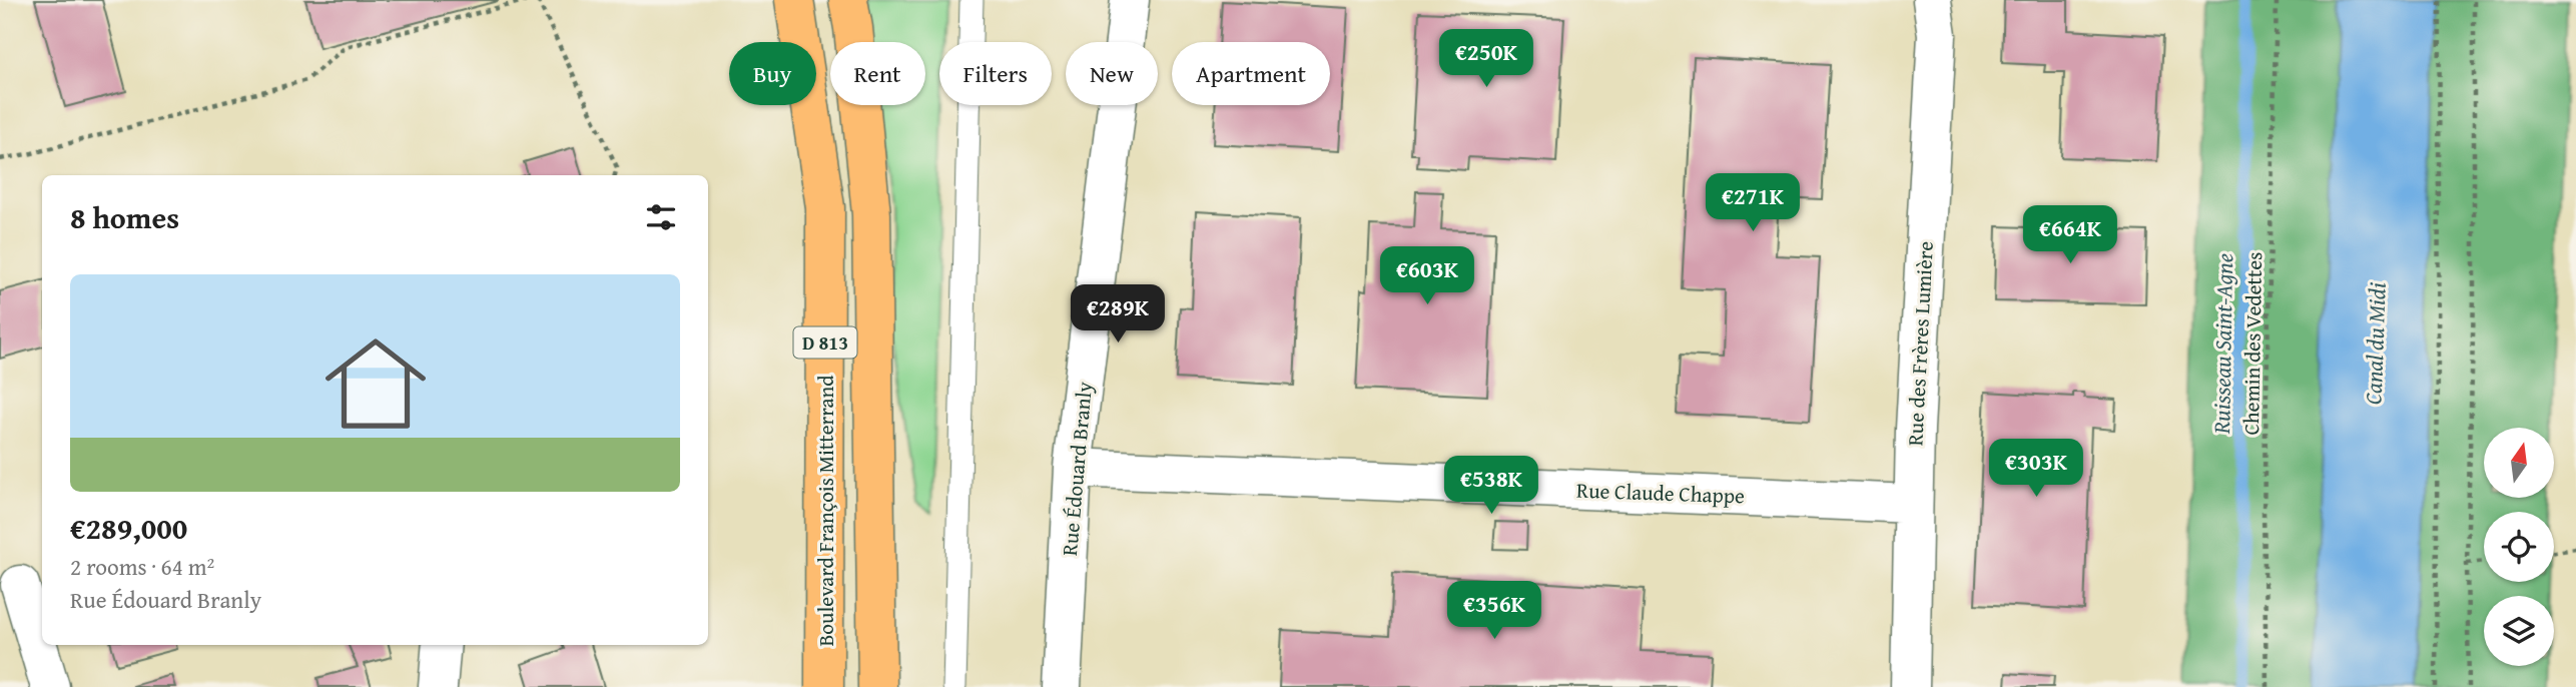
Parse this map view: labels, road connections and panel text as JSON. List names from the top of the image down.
{
  "streets": {
    "main road": ["D 813", "Boulevard François Mitterrand"],
    "street": ["Rue des Frères Lumière", "Rue Édouard Branly", "Rue Claude Chappe"],
    "path": ["Chemin des Vedettes"]
  },
  "crossings": [
    ["Rue des Frères Lumière", "Rue Claude Chappe"],
    ["Rue Édouard Branly", "Rue Claude Chappe"]
  ],
  "water": ["Ruisseau Saint-Agne", "Canal du Midi"],
  "north": "top",
  "page": {
    "price": [
      "€250K",
      "€271K",
      "€664K",
      "€603K",
      "€289K",
      "€303K",
      "€538K",
      "€356K"
    ],
    "chip": [
      "Buy",
      "Rent",
      "Filters",
      "New",
      "Apartment"
    ],
    "heading": "8 homes",
    "list": [
      {
        "name": "€289,000",
        "note": "2 rooms · 64 m² · Rue Édouard Branly"
      }
    ]
  }
}
